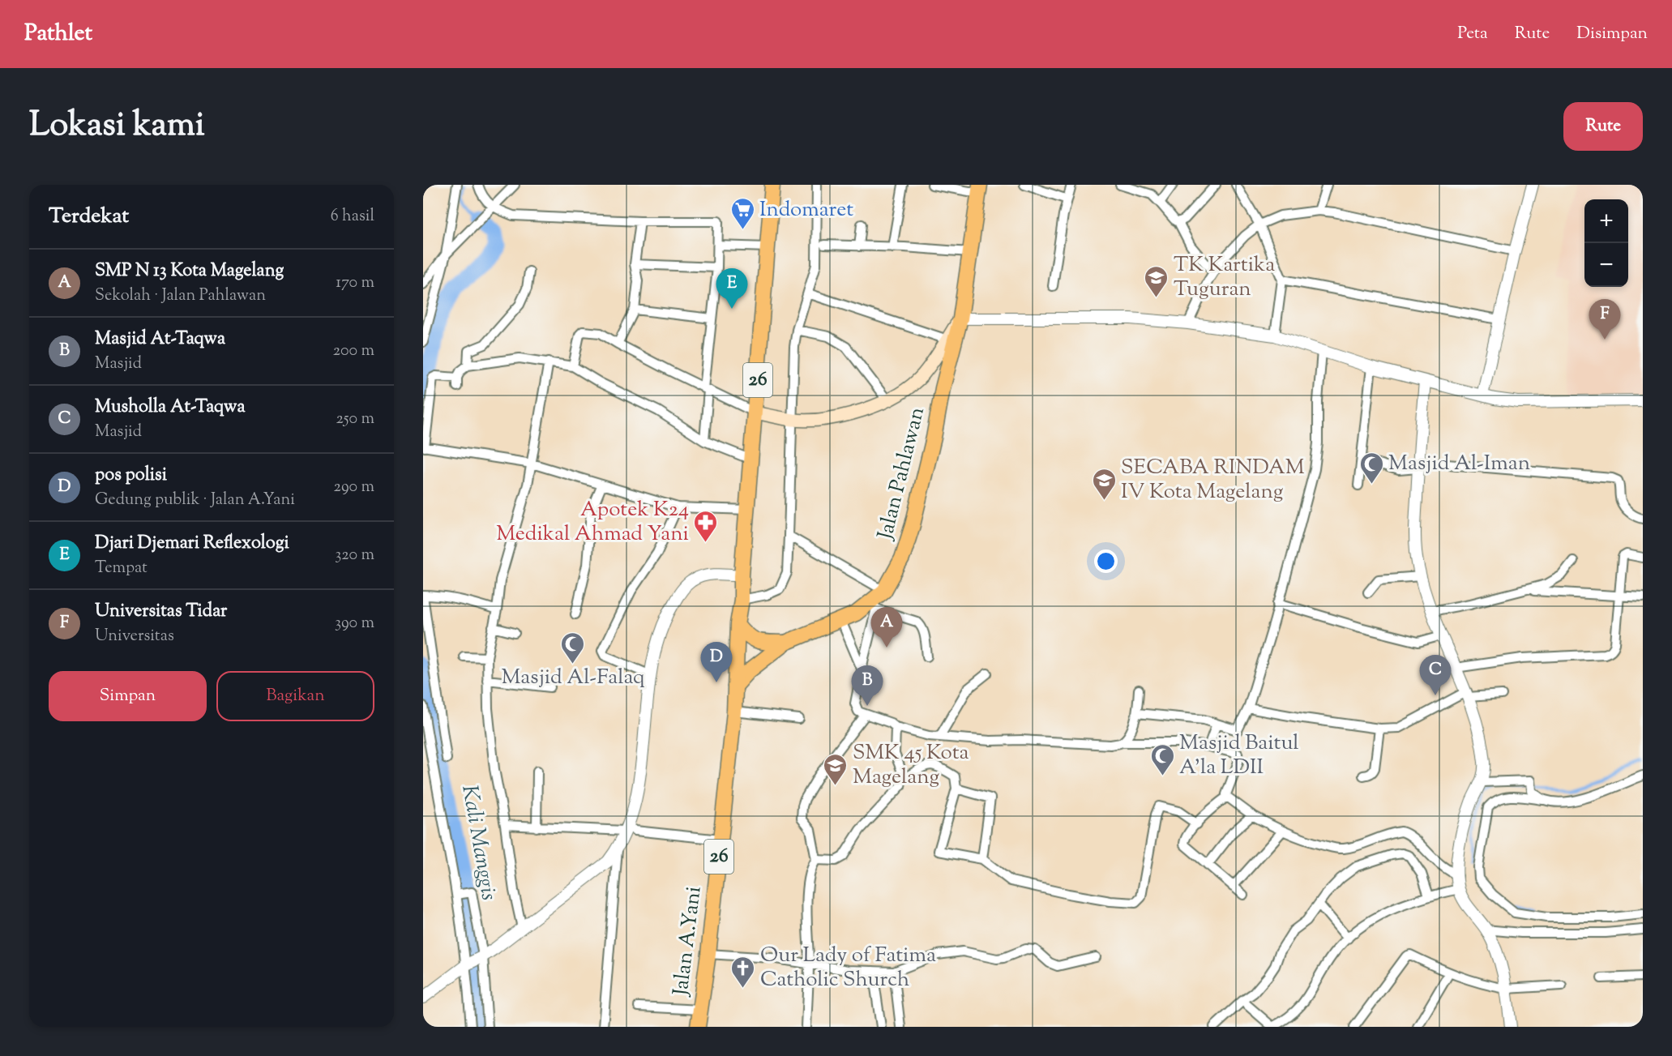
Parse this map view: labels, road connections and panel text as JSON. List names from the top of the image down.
{
  "streets": {
    "main road": ["26", "Jalan Pahlawan", "Jalan A.Yani"]
  },
  "crossings": [
    ["26", "Jalan Pahlawan"],
    ["26", "Jalan A.Yani"],
    ["Jalan Pahlawan", "Jalan A.Yani"]
  ],
  "water": ["Kali Manggis"],
  "places": {
    "supermarket": ["Indomaret"],
    "school or university": ["TK Kartika Tuguran", "SECABA RINDAM IV Kota Magelang", "SMK 45 Kota Magelang"],
    "mosque": ["Masjid Al-Iman", "Masjid Al-Falaq", "Masjid Baitul A'la LDII"],
    "pharmacy": ["Apotek K24 Medikal Ahmad Yani"],
    "church": ["Our Lady of Fatima Catholic Shurch"]
  },
  "page": {
    "header": "Pathlet",
    "nav": ["Peta", "Rute", "Disimpan"],
    "title": "Lokasi kami",
    "buttons": [
      "Rute",
      ["Simpan", "Bagikan"]
    ],
    "heading": ["Terdekat", "6 hasil"],
    "map_buttons": ["+", "−"],
    "list": [
      {
        "mark": "A",
        "name": "SMP N 13 Kota Magelang",
        "note": "Sekolah · Jalan Pahlawan",
        "value": "170 m"
      },
      {
        "mark": "B",
        "name": "Masjid At-Taqwa",
        "note": "Masjid",
        "value": "200 m"
      },
      {
        "mark": "C",
        "name": "Musholla At-Taqwa",
        "note": "Masjid",
        "value": "250 m"
      },
      {
        "mark": "D",
        "name": "pos polisi",
        "note": "Gedung publik · Jalan A.Yani",
        "value": "290 m"
      },
      {
        "mark": "E",
        "name": "Djari Djemari Reflexologi",
        "note": "Tempat",
        "value": "320 m"
      },
      {
        "mark": "F",
        "name": "Universitas Tidar",
        "note": "Universitas",
        "value": "390 m"
      }
    ],
    "pins": [
      "E",
      "F",
      "A",
      "D",
      "C",
      "B"
    ]
  }
}
